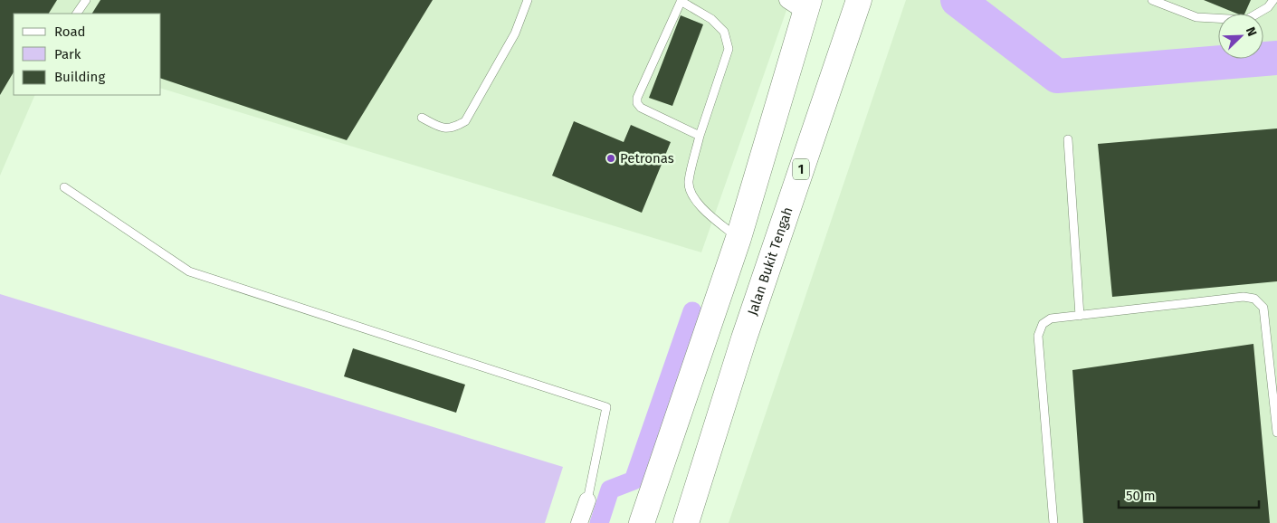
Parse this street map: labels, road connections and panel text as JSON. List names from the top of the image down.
{
  "streets": {
    "highway": ["1", "Jalan Bukit Tengah"]
  },
  "places": ["Petronas"],
  "legend": ["Road", "Park", "Building"],
  "scale_bar": "50 m",
  "north": "top right"
}
